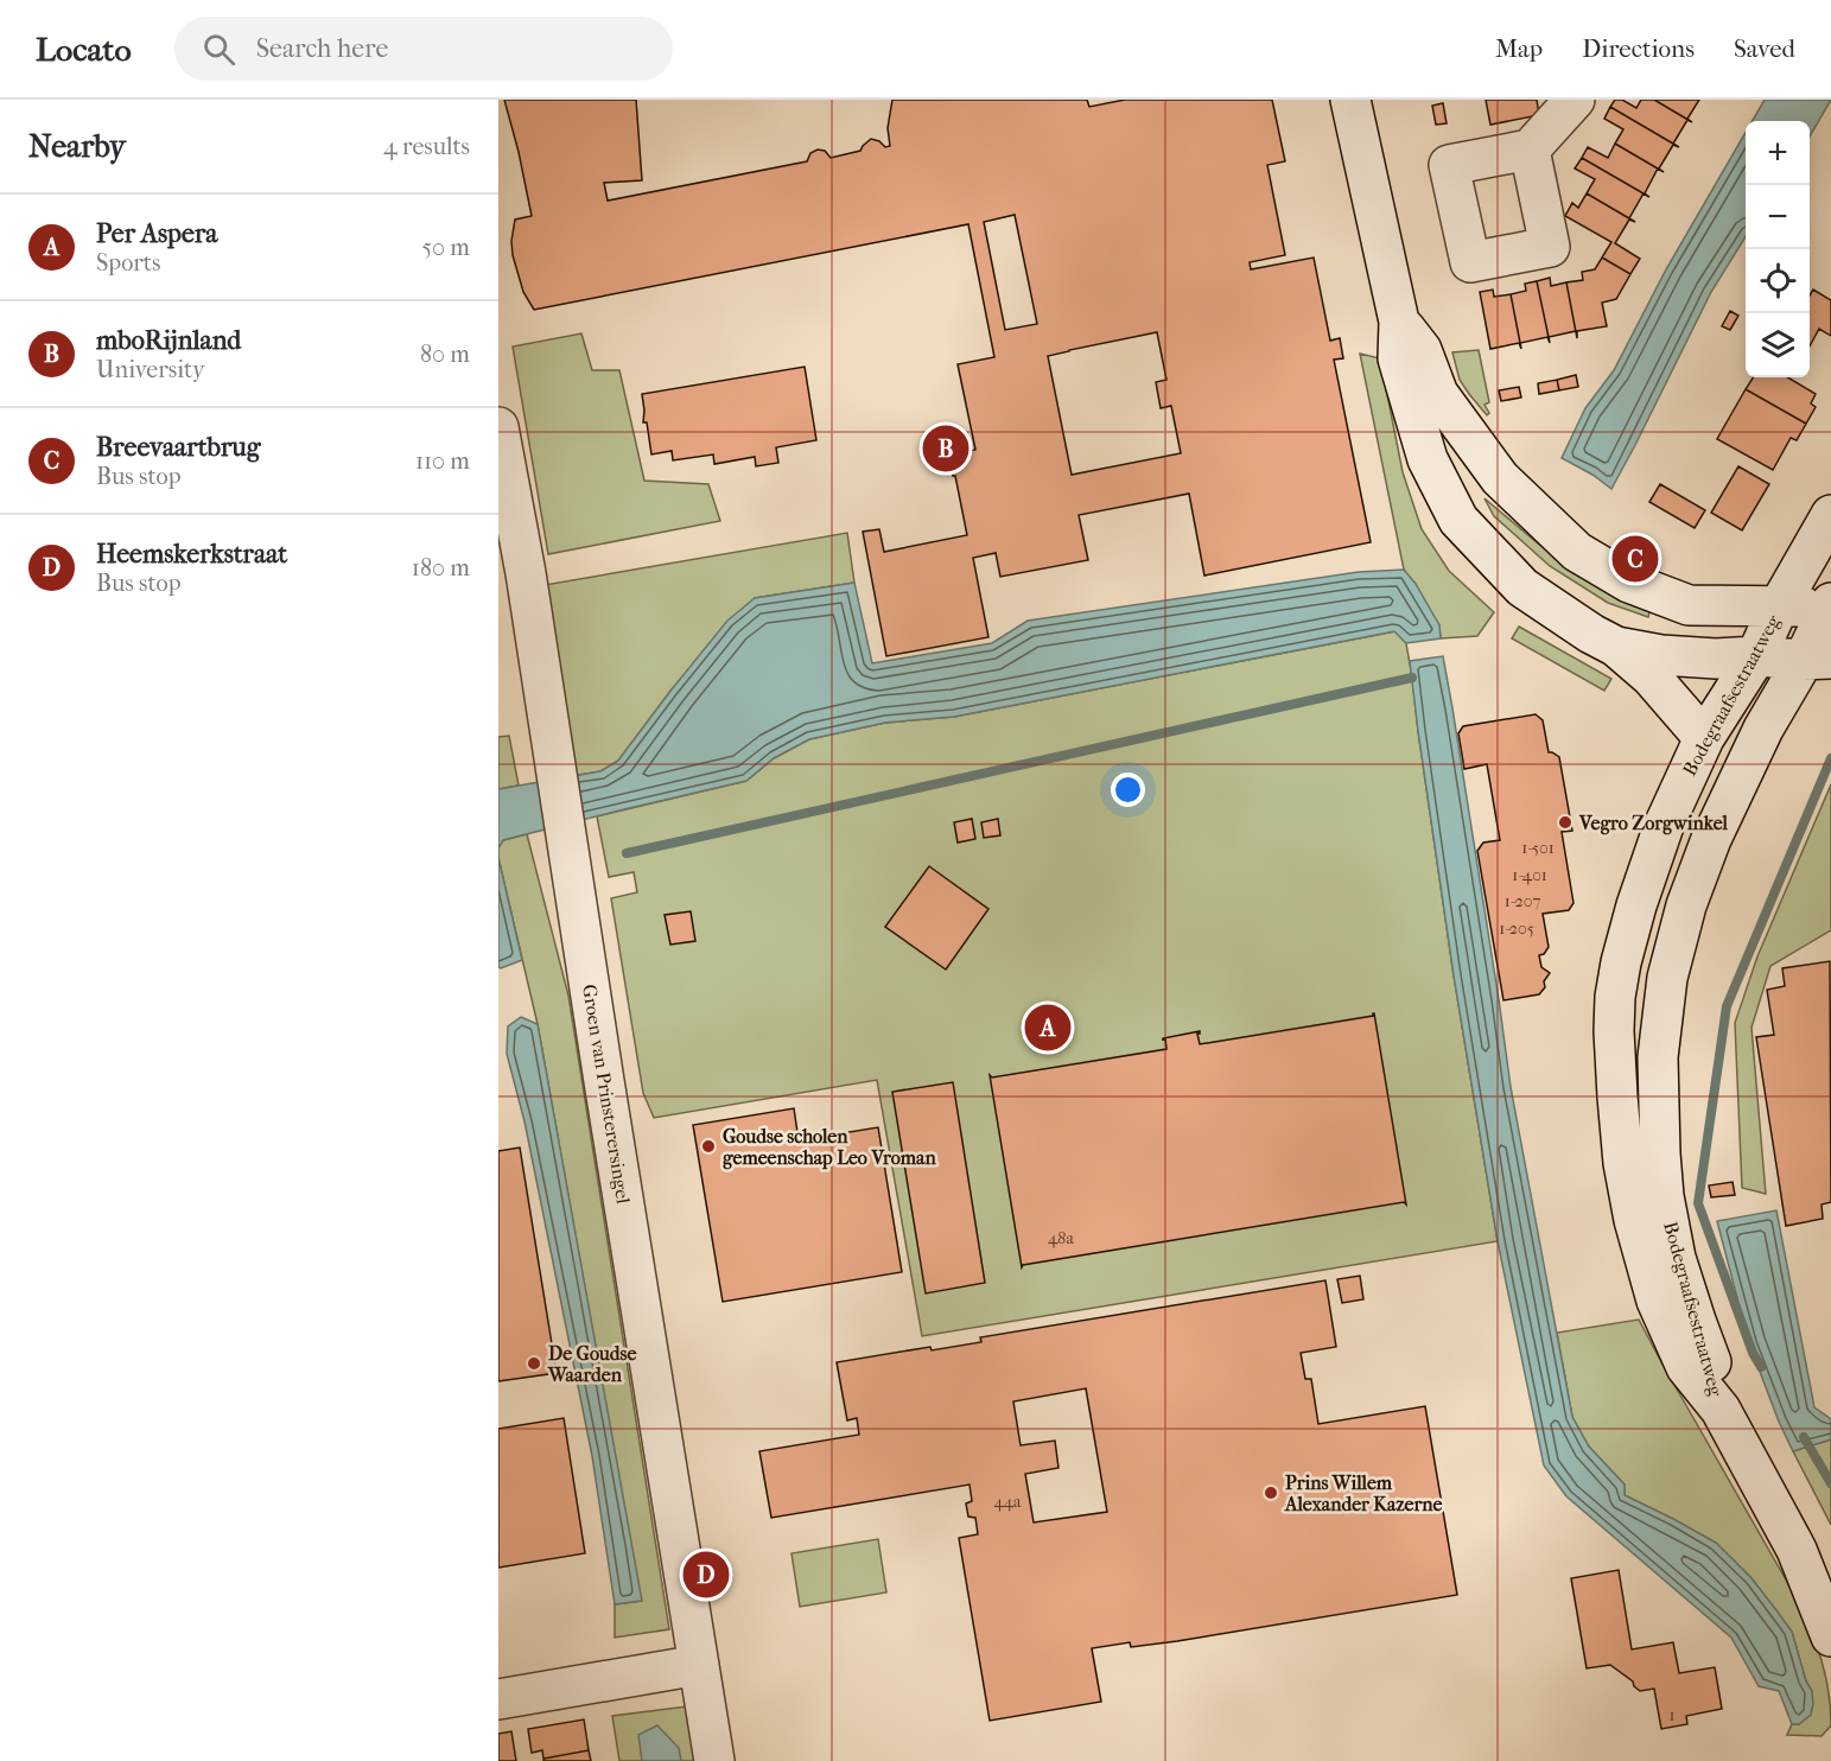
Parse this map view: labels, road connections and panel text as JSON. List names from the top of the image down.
{
  "streets": {
    "main road": ["Bodegraafsestraatweg", "Groen van Prinsterersingel"]
  },
  "places": [
    "Vegro Zorgwinkel",
    "Goudse scholen gemeenschap Leo Vroman",
    "De Goudse Waarden",
    "Prins Willem Alexander Kazerne"
  ],
  "house_numbers": [
    "1-501",
    "1-401",
    "1-207",
    "1-205",
    "48a",
    "44a",
    "1"
  ],
  "page": {
    "header": "Locato",
    "search": "Search here",
    "nav": ["Map", "Directions", "Saved"],
    "heading": ["Nearby", "4 results"],
    "map_buttons": ["+", "−"],
    "list": [
      {
        "mark": "A",
        "name": "Per Aspera",
        "note": "Sports",
        "value": "50 m"
      },
      {
        "mark": "B",
        "name": "mboRijnland",
        "note": "University",
        "value": "80 m"
      },
      {
        "mark": "C",
        "name": "Breevaartbrug",
        "note": "Bus stop",
        "value": "110 m"
      },
      {
        "mark": "D",
        "name": "Heemskerkstraat",
        "note": "Bus stop",
        "value": "180 m"
      }
    ],
    "pins": [
      "B",
      "C",
      "A",
      "D"
    ]
  }
}
